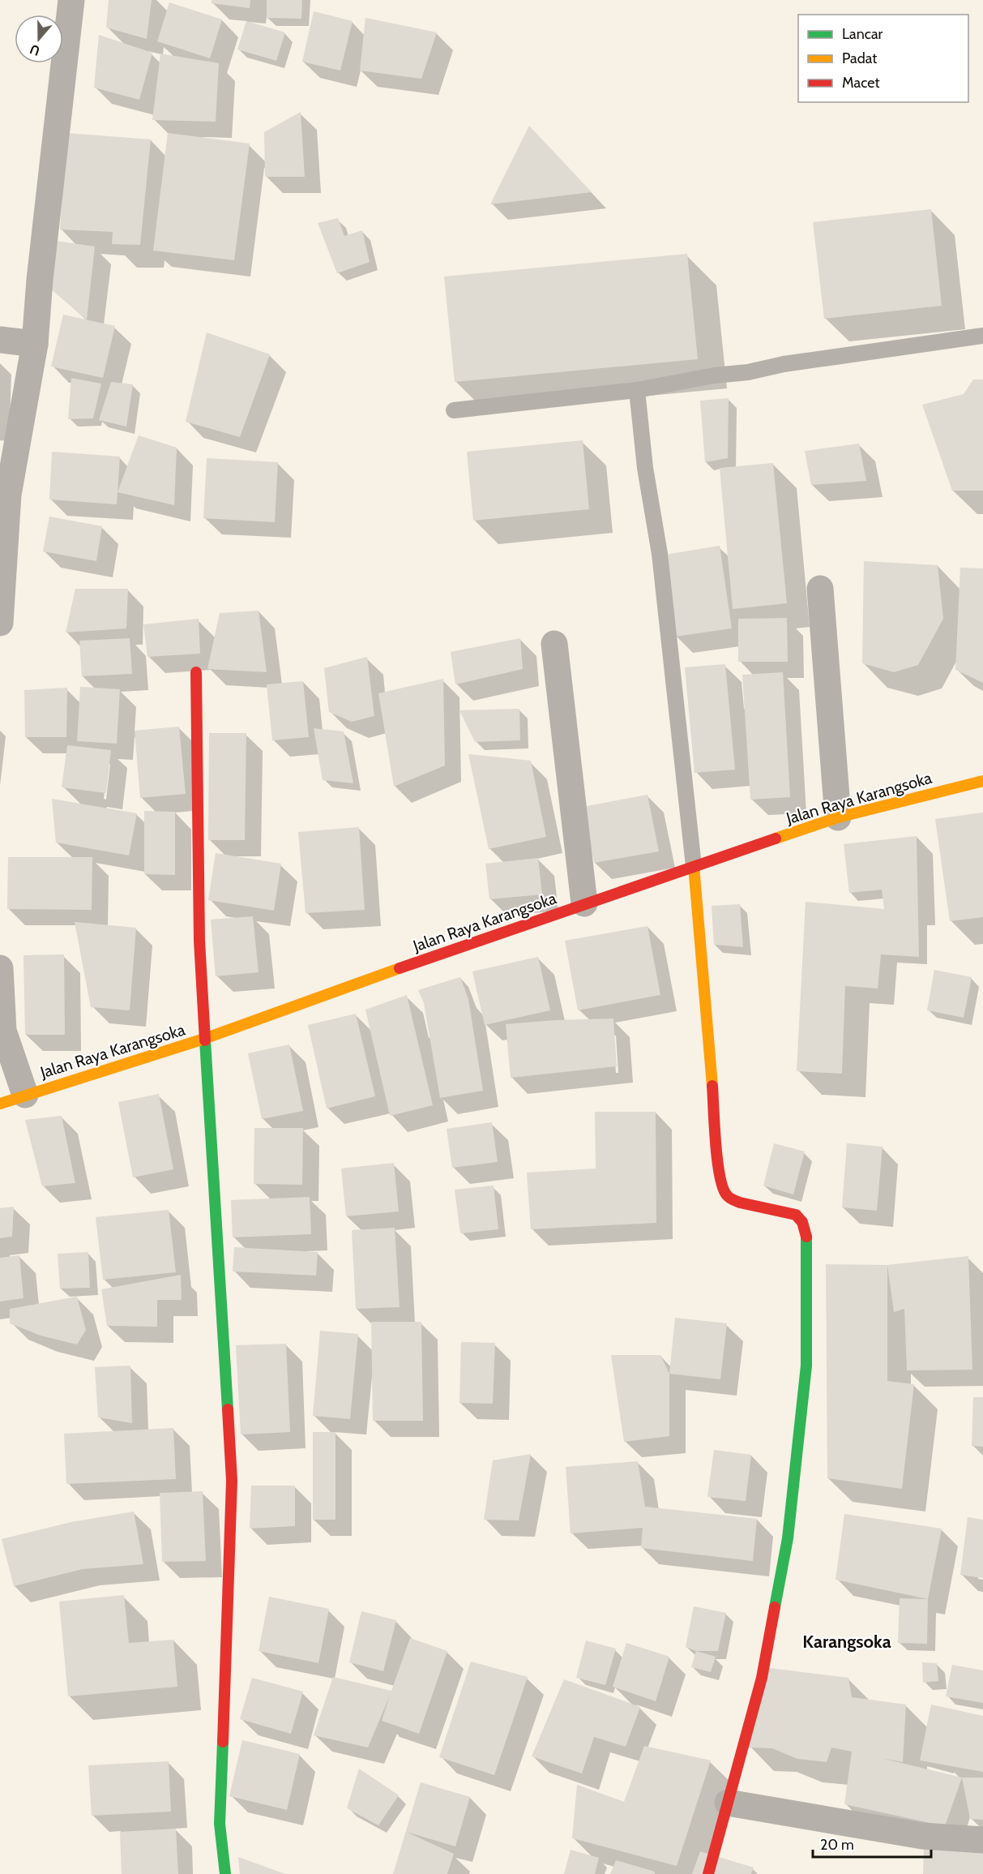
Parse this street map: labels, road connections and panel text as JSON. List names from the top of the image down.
{
  "streets": {
    "street": ["Jalan Raya Karangsoka"]
  },
  "districts": ["Karangsoka"],
  "legend": ["Lancar", "Padat", "Macet"],
  "scale_bar": "20 m",
  "north": "bottom"
}
